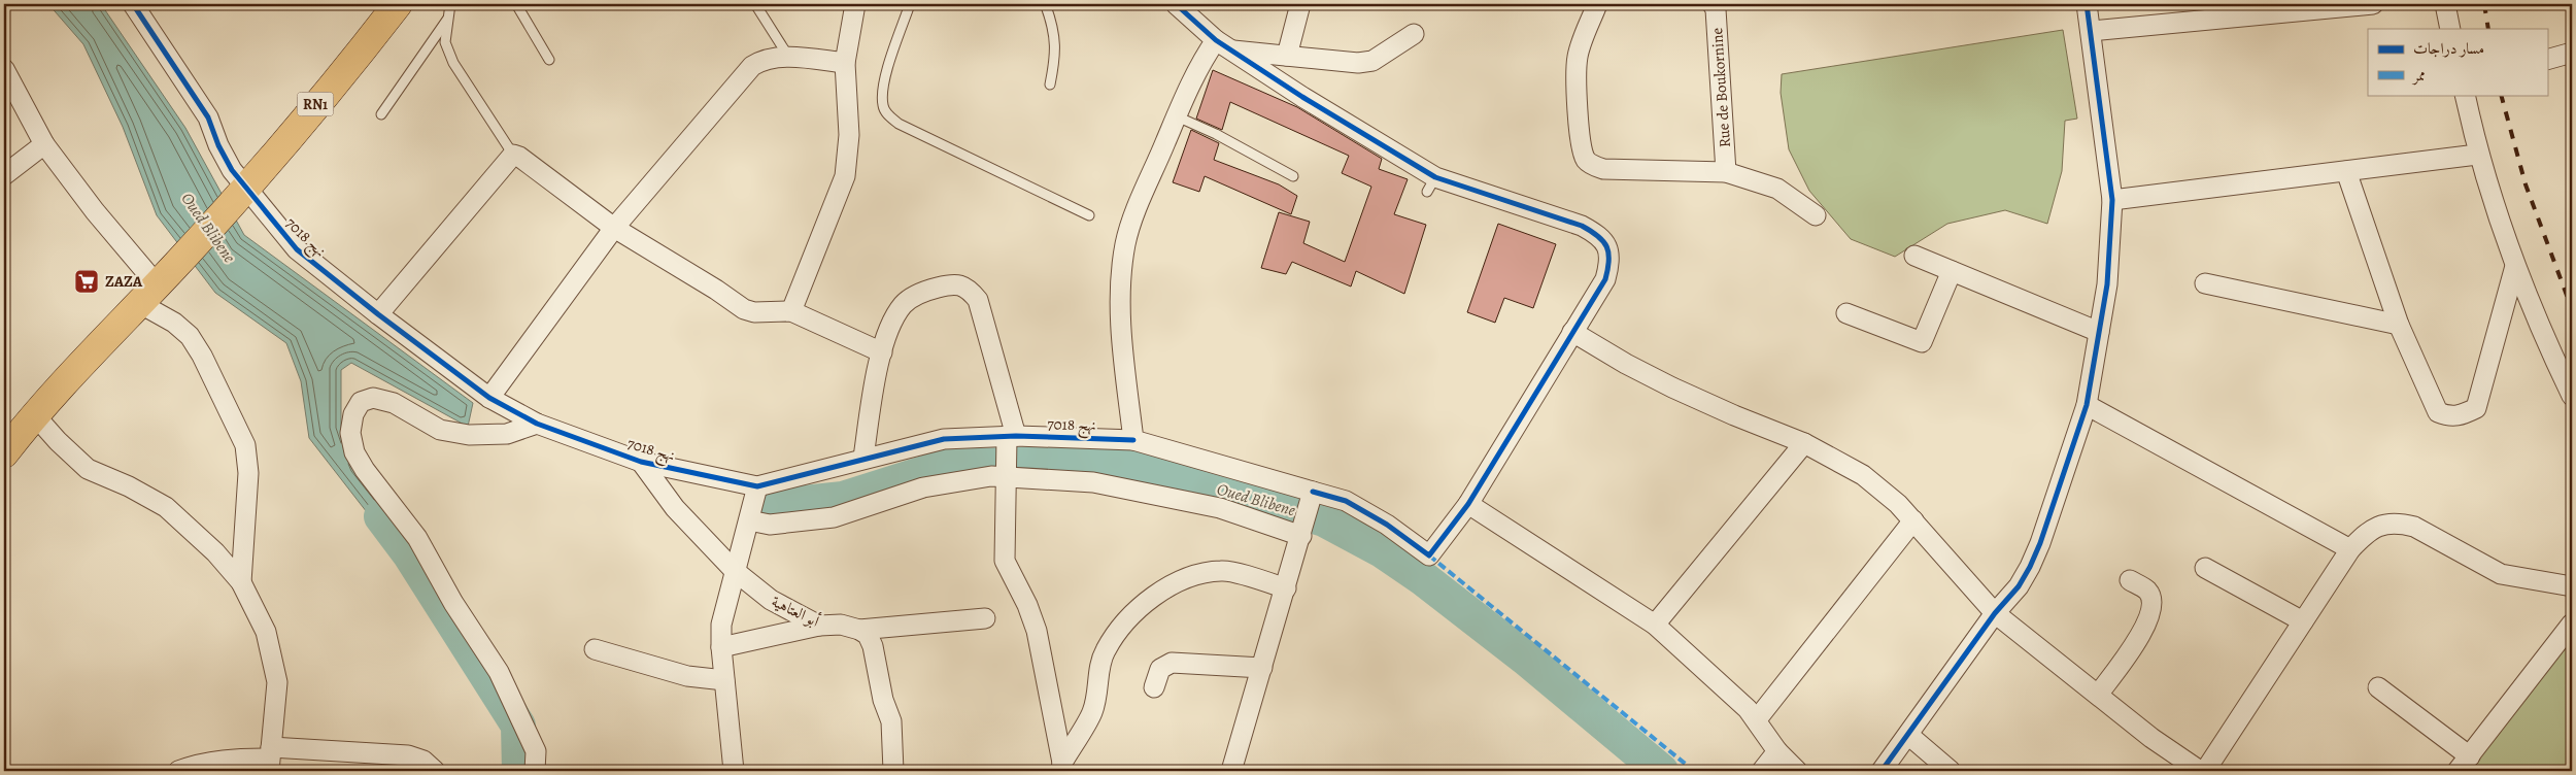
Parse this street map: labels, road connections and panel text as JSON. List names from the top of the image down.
{
  "streets": {
    "main road": ["RN1"],
    "street": ["Rue de Boukornine", "نهج 7018", "أبو العتاهية"]
  },
  "crossings": [
    ["RN1", "نهج 7018"],
    ["نهج 7018", "أبو العتاهية"]
  ],
  "water": ["Oued Blibene"],
  "places": {
    "supermarket": ["ZAZA"]
  },
  "legend": ["مسار دراجات", "ممر"]
}
